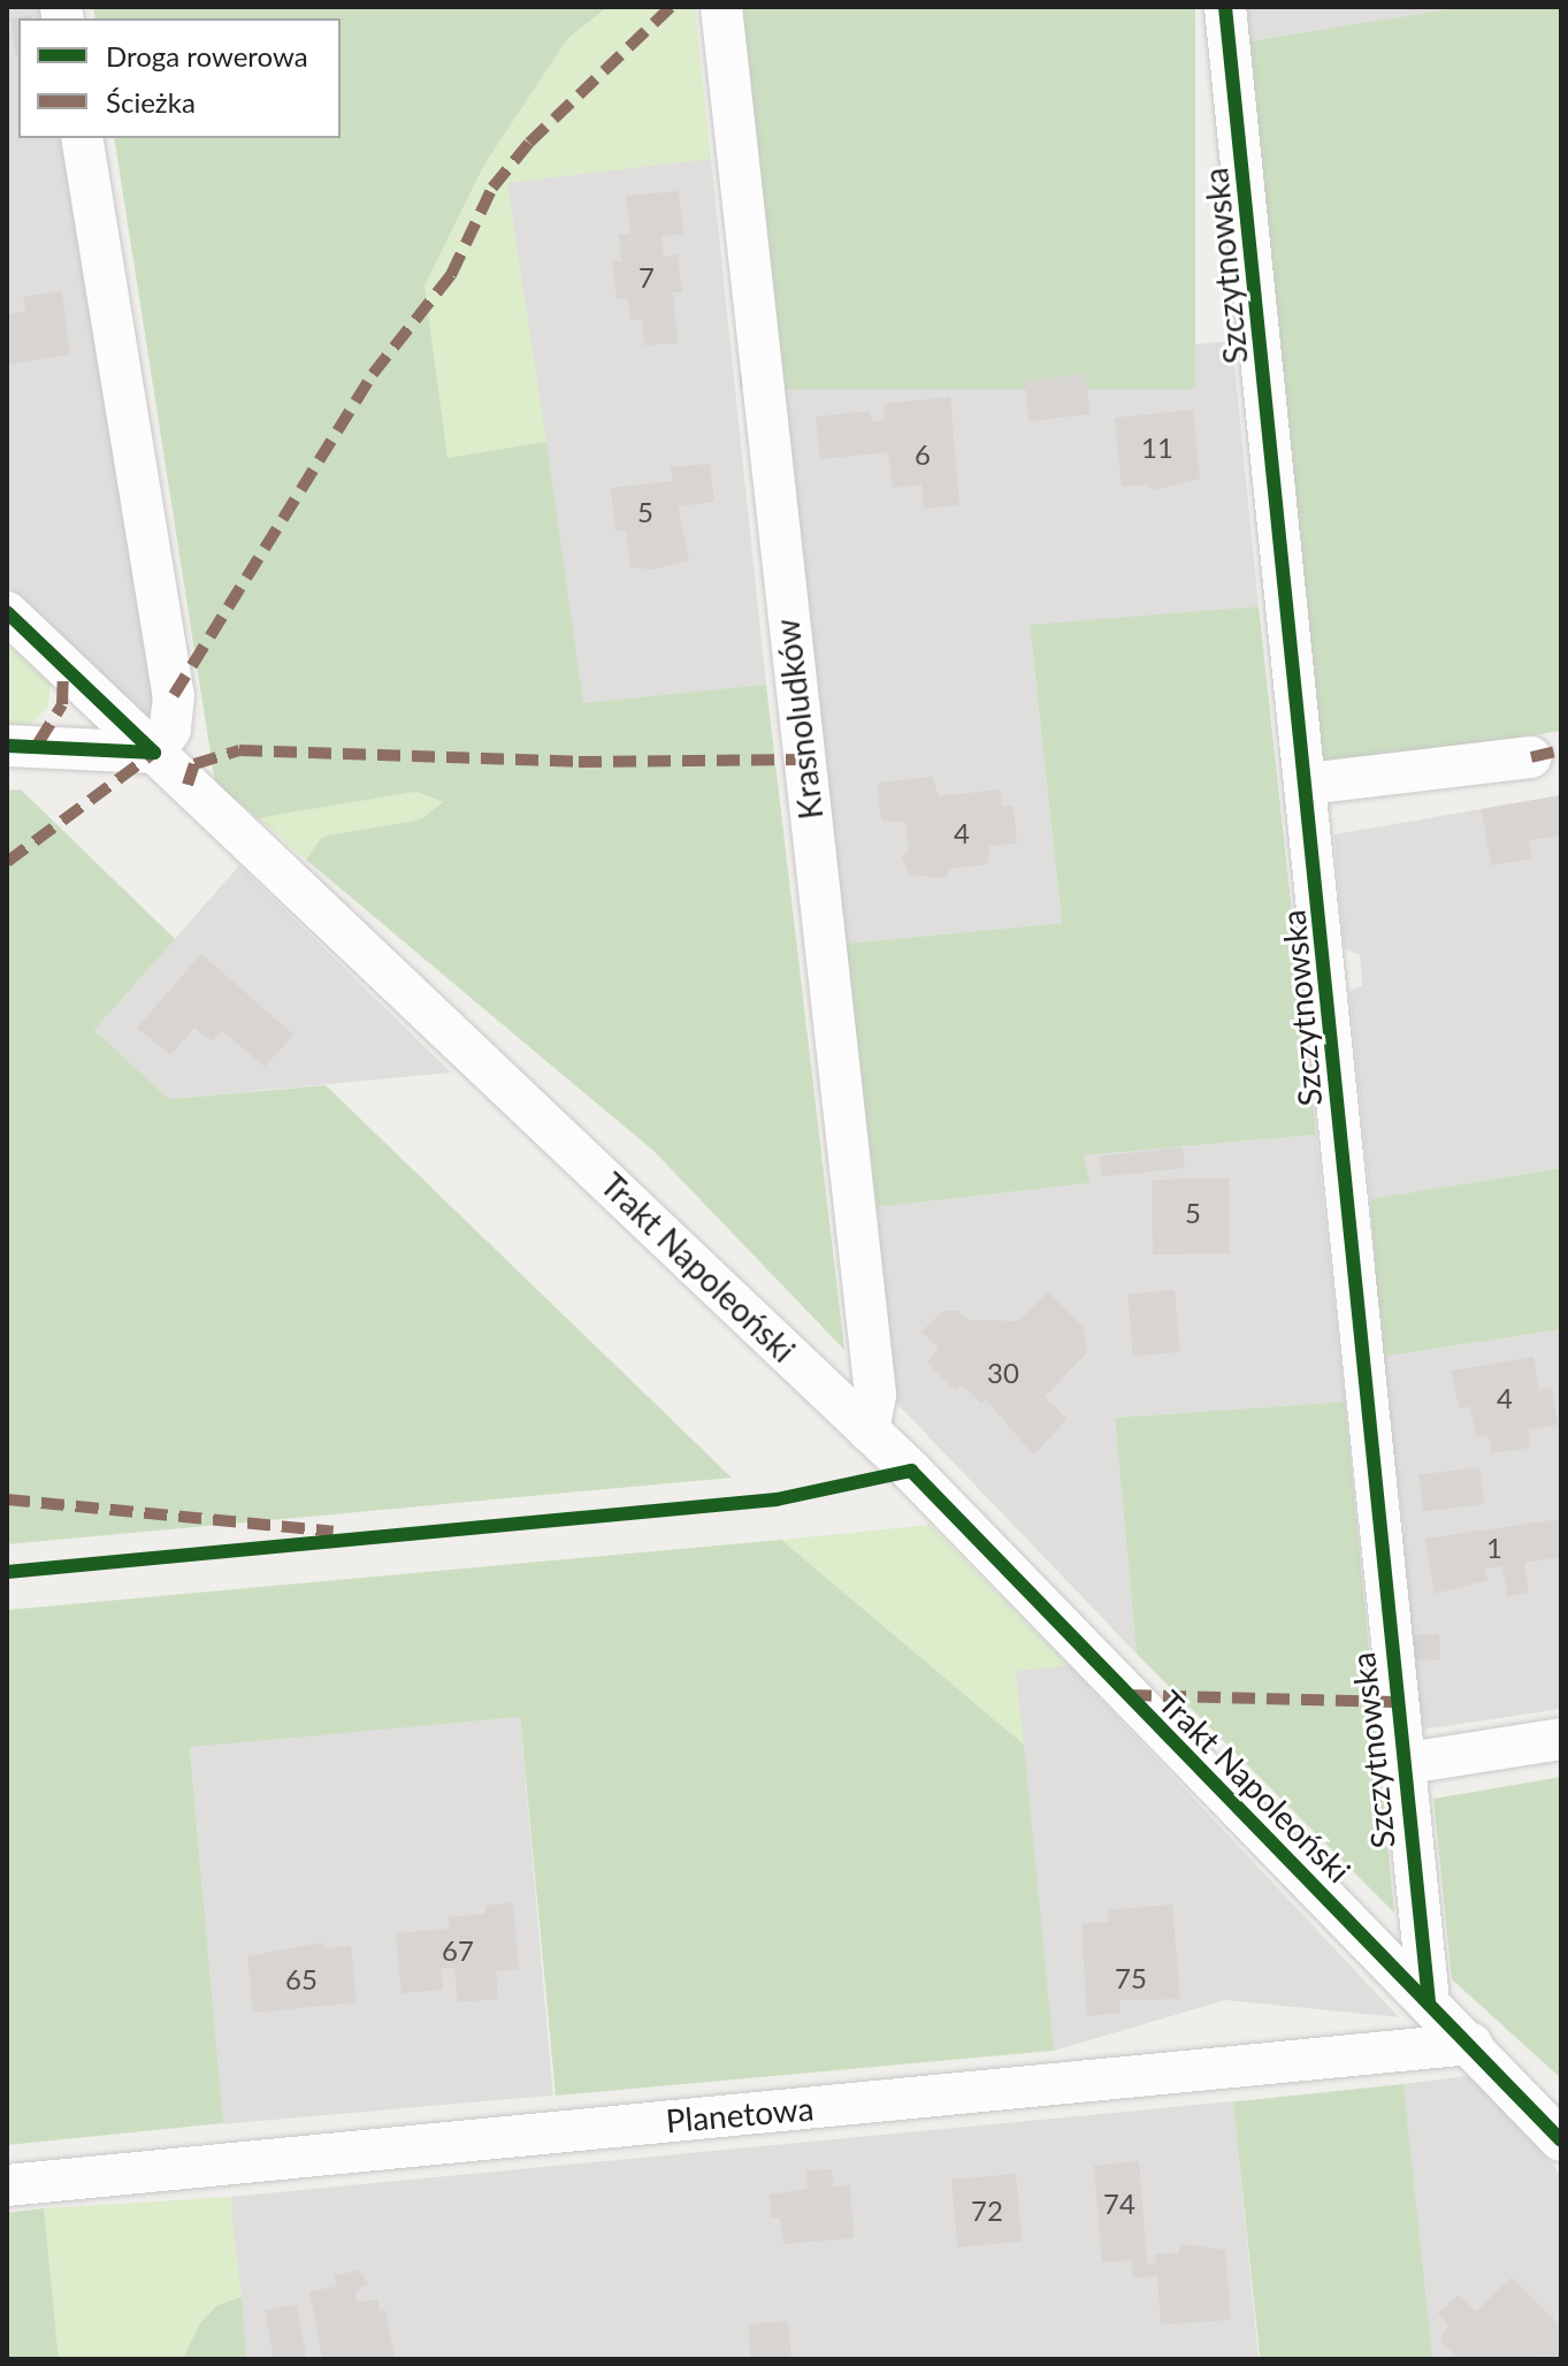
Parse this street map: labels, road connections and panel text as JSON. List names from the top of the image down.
{
  "streets": {
    "street": [
      "Szczytnowska",
      "Krasnoludków",
      "Trakt Napoleoński",
      "Planetowa"
    ]
  },
  "crossings": [
    ["Szczytnowska", "Trakt Napoleoński"],
    ["Krasnoludków", "Trakt Napoleoński"],
    ["Trakt Napoleoński", "Planetowa"]
  ],
  "house_numbers": [
    "7",
    "11",
    "6",
    "5",
    "4",
    "5",
    "30",
    "4",
    "1",
    "67",
    "75",
    "65",
    "74",
    "72"
  ],
  "legend": ["Droga rowerowa", "Ścieżka"]
}
